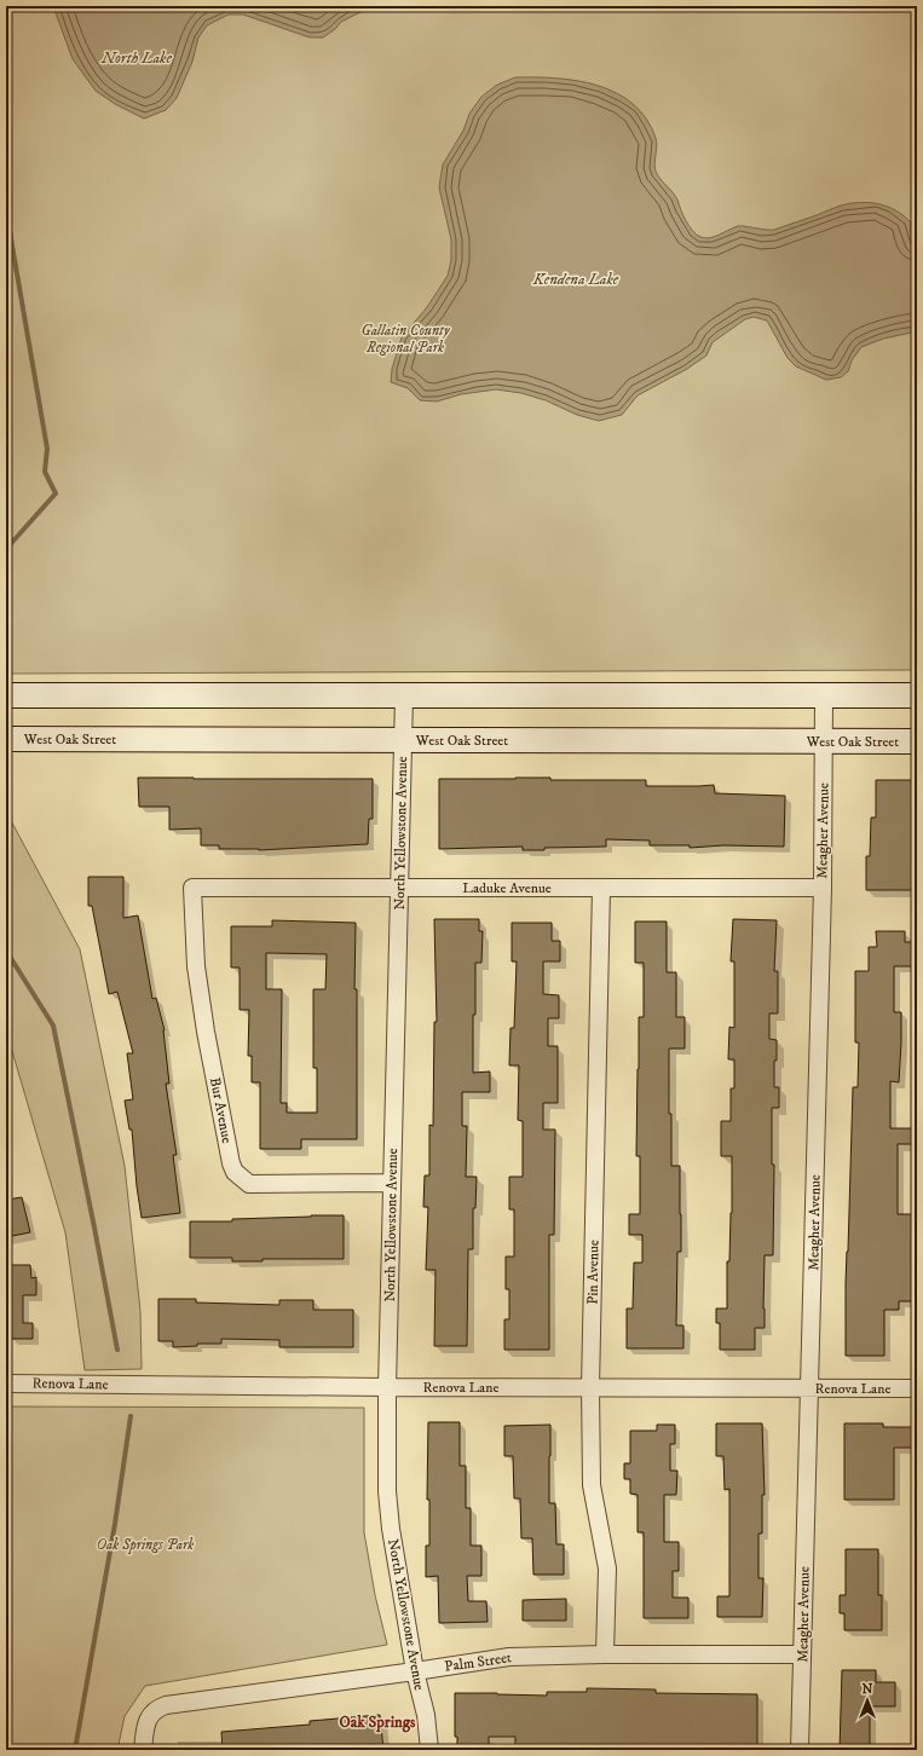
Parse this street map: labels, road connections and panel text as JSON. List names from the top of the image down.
{
  "streets": {
    "main road": ["West Oak Street"],
    "street": [
      "Meagher Avenue",
      "North Yellowstone Avenue",
      "Laduke Avenue",
      "Bur Avenue",
      "Pin Avenue",
      "Renova Lane",
      "Palm Street"
    ]
  },
  "crossings": [
    ["West Oak Street", "Meagher Avenue"],
    ["West Oak Street", "North Yellowstone Avenue"],
    ["Meagher Avenue", "Laduke Avenue"],
    ["Meagher Avenue", "Renova Lane"],
    ["Meagher Avenue", "Palm Street"],
    ["North Yellowstone Avenue", "Laduke Avenue"],
    ["North Yellowstone Avenue", "Bur Avenue"],
    ["North Yellowstone Avenue", "Renova Lane"],
    ["North Yellowstone Avenue", "Palm Street"],
    ["Laduke Avenue", "Bur Avenue"],
    ["Laduke Avenue", "Pin Avenue"],
    ["Pin Avenue", "Renova Lane"],
    ["Pin Avenue", "Palm Street"]
  ],
  "districts": ["Oak Springs"],
  "water": ["North Lake", "Kendena Lake"],
  "parks": ["Gallatin County Regional Park", "Oak Springs Park"],
  "north": "top"
}
